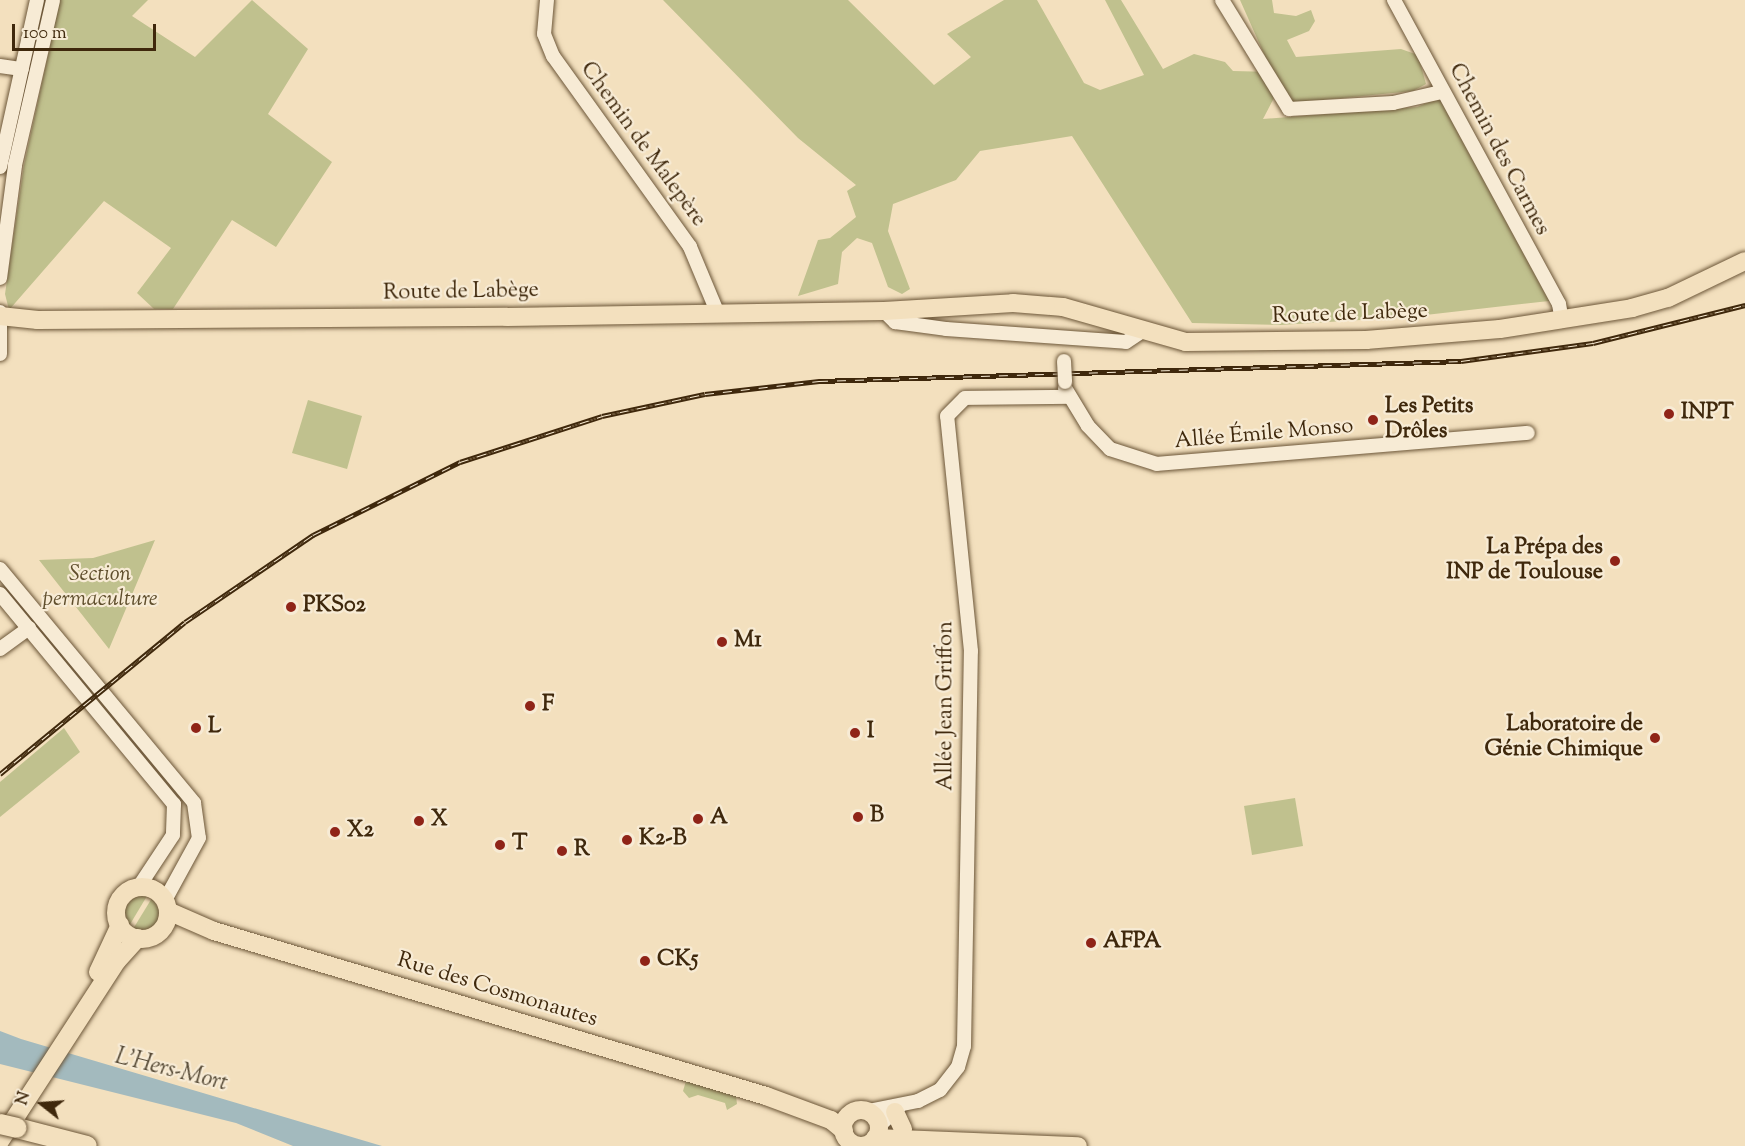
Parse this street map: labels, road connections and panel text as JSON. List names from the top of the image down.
{
  "streets": {
    "main road": ["Route de Labège", "Rue des Cosmonautes"],
    "street": [
      "Chemin de Malepère",
      "Chemin des Carmes",
      "Allée Émile Monso",
      "Allée Jean Griffon"
    ]
  },
  "crossings": [
    ["Chemin de Malepère", "Route de Labège"],
    ["Chemin des Carmes", "Route de Labège"],
    ["Allée Émile Monso", "Allée Jean Griffon"],
    ["Allée Jean Griffon", "Rue des Cosmonautes"]
  ],
  "water": ["L'Hers-Mort"],
  "parks": ["Section permaculture"],
  "places": [
    "INPT",
    "Les Petits Drôles",
    "La Prépa des INP de Toulouse",
    "PKS02",
    "M1",
    "F",
    "L",
    "I",
    "Laboratoire de Génie Chimique",
    "B",
    "A",
    "X",
    "X2",
    "K2-B",
    "T",
    "R",
    "AFPA",
    "CK5"
  ],
  "scale_bar": "100 m",
  "north": "left"
}
